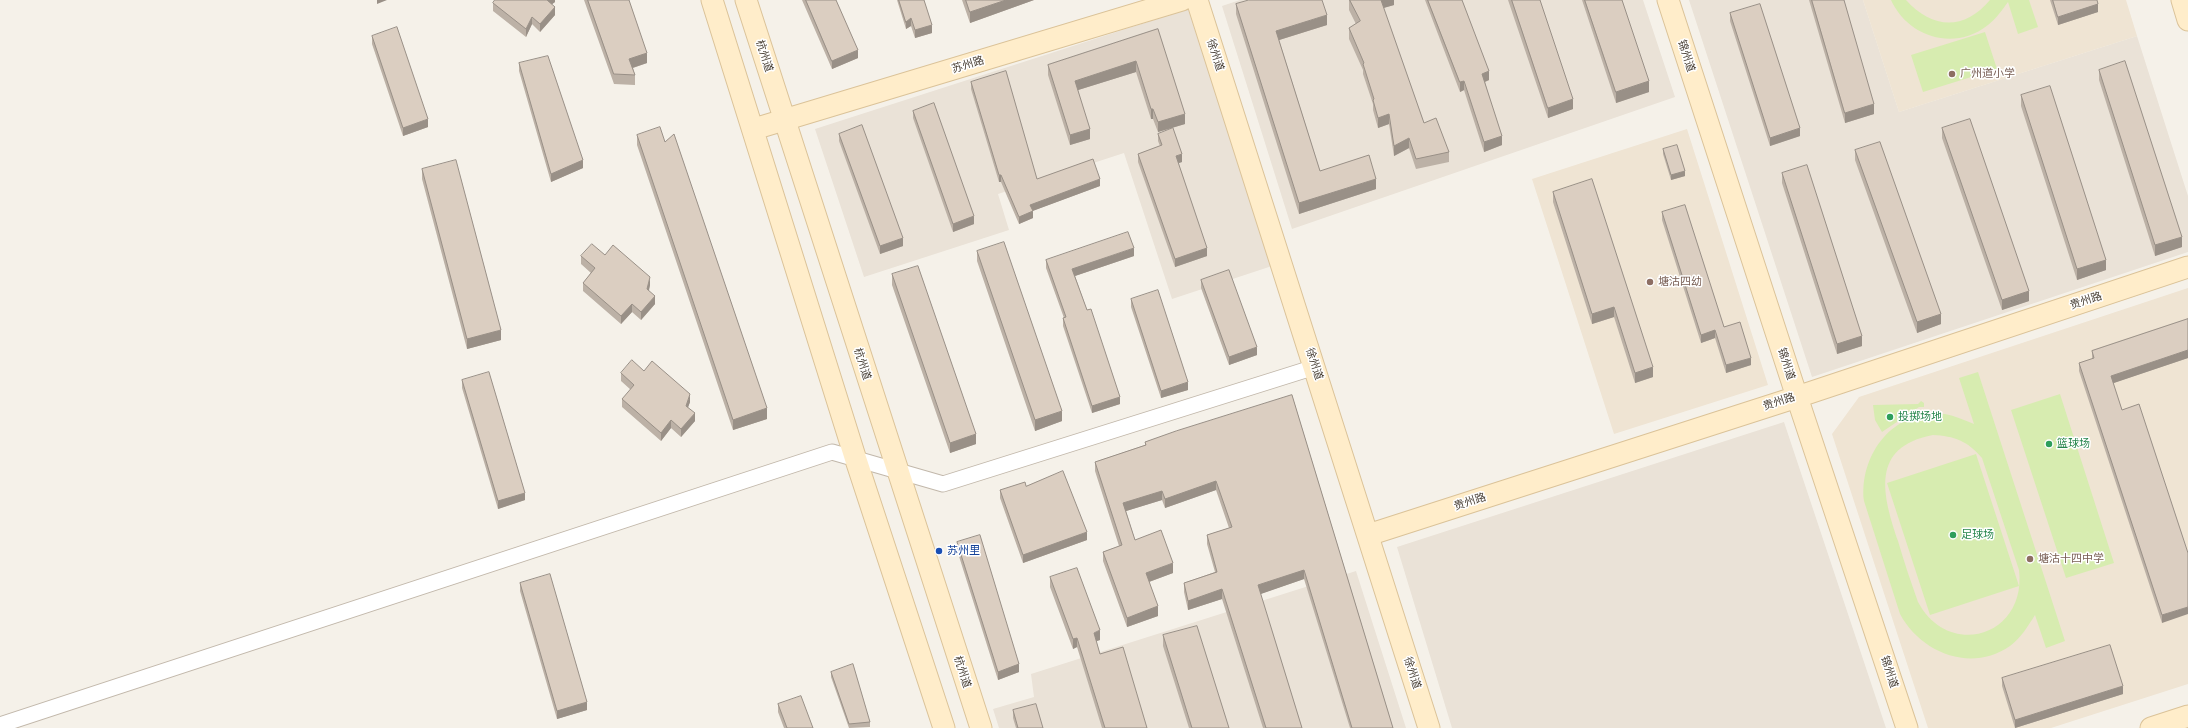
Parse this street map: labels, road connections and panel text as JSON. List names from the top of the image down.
{
  "streets": {
    "street": [
      "徐州道",
      "杭州道",
      "锦州道",
      "苏州路",
      "贵州路"
    ]
  },
  "crossings": [
    ["徐州道", "贵州路"],
    ["杭州道", "苏州路"],
    ["锦州道", "贵州路"]
  ],
  "places": [
    "广州道小学",
    "塘沽四幼",
    "投掷场地",
    "篮球场",
    "足球场",
    "苏州里",
    "塘沽十四中学"
  ]
}
